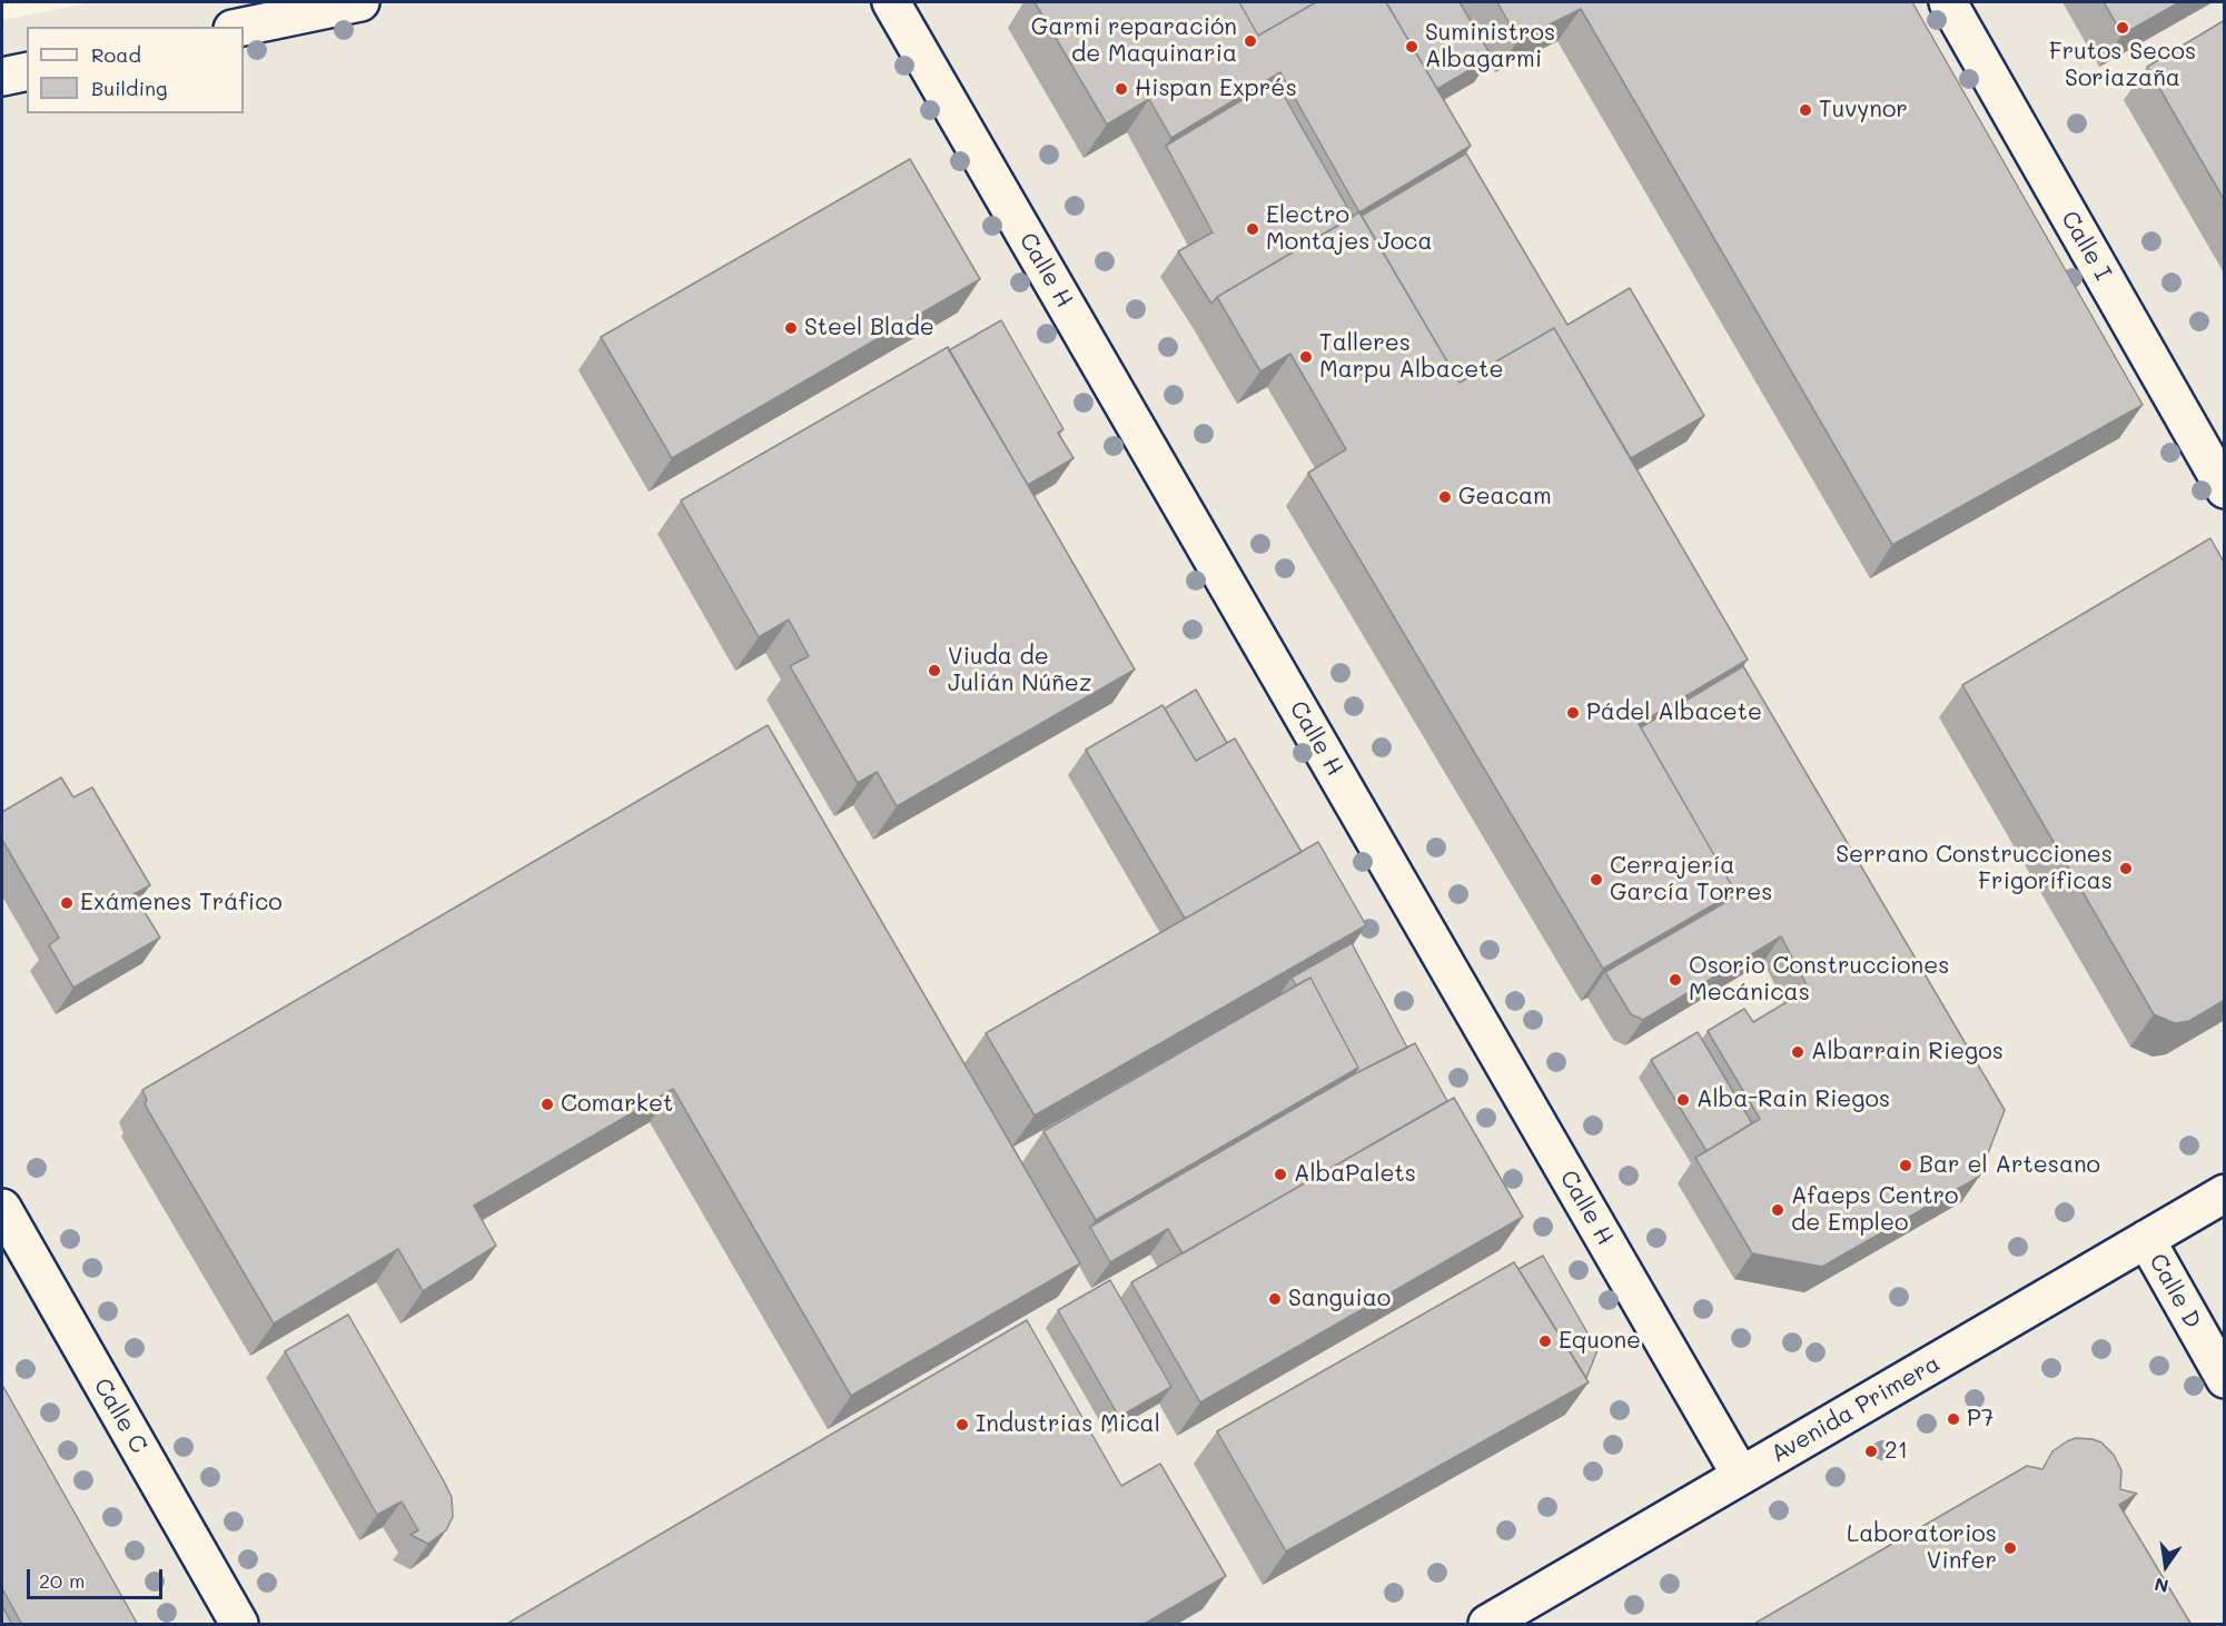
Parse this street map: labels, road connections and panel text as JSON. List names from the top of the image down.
{
  "streets": {
    "street": [
      "Calle I",
      "Calle H",
      "Calle D",
      "Avenida Primera",
      "Calle C"
    ]
  },
  "crossings": [
    ["Calle H", "Avenida Primera"],
    ["Calle D", "Avenida Primera"]
  ],
  "places": [
    "Frutos Secos Soriazaña",
    "Garmi reparación de Maquinaria",
    "Suministros Albagarmi",
    "Hispan Exprés",
    "Tuvynor",
    "Electro Montajes Joca",
    "Steel Blade",
    "Talleres Marpu Albacete",
    "Geacam",
    "Viuda de Julián Núñez",
    "Pádel Albacete",
    "Serrano Construcciones Frigoríficas",
    "Cerrajería García Torres",
    "Exámenes Tráfico",
    "Osorio Construcciones Mecánicas",
    "Albarrain Riegos",
    "Alba-Rain Riegos",
    "Comarket",
    "Bar el Artesano",
    "AlbaPalets",
    "Afaeps Centro de Empleo",
    "Sanguiao",
    "Equone",
    "P7",
    "Industrias Mical",
    "21",
    "Laboratorios Vinfer"
  ],
  "legend": ["Road", "Building"],
  "scale_bar": "20 m",
  "north": "bottom"
}
